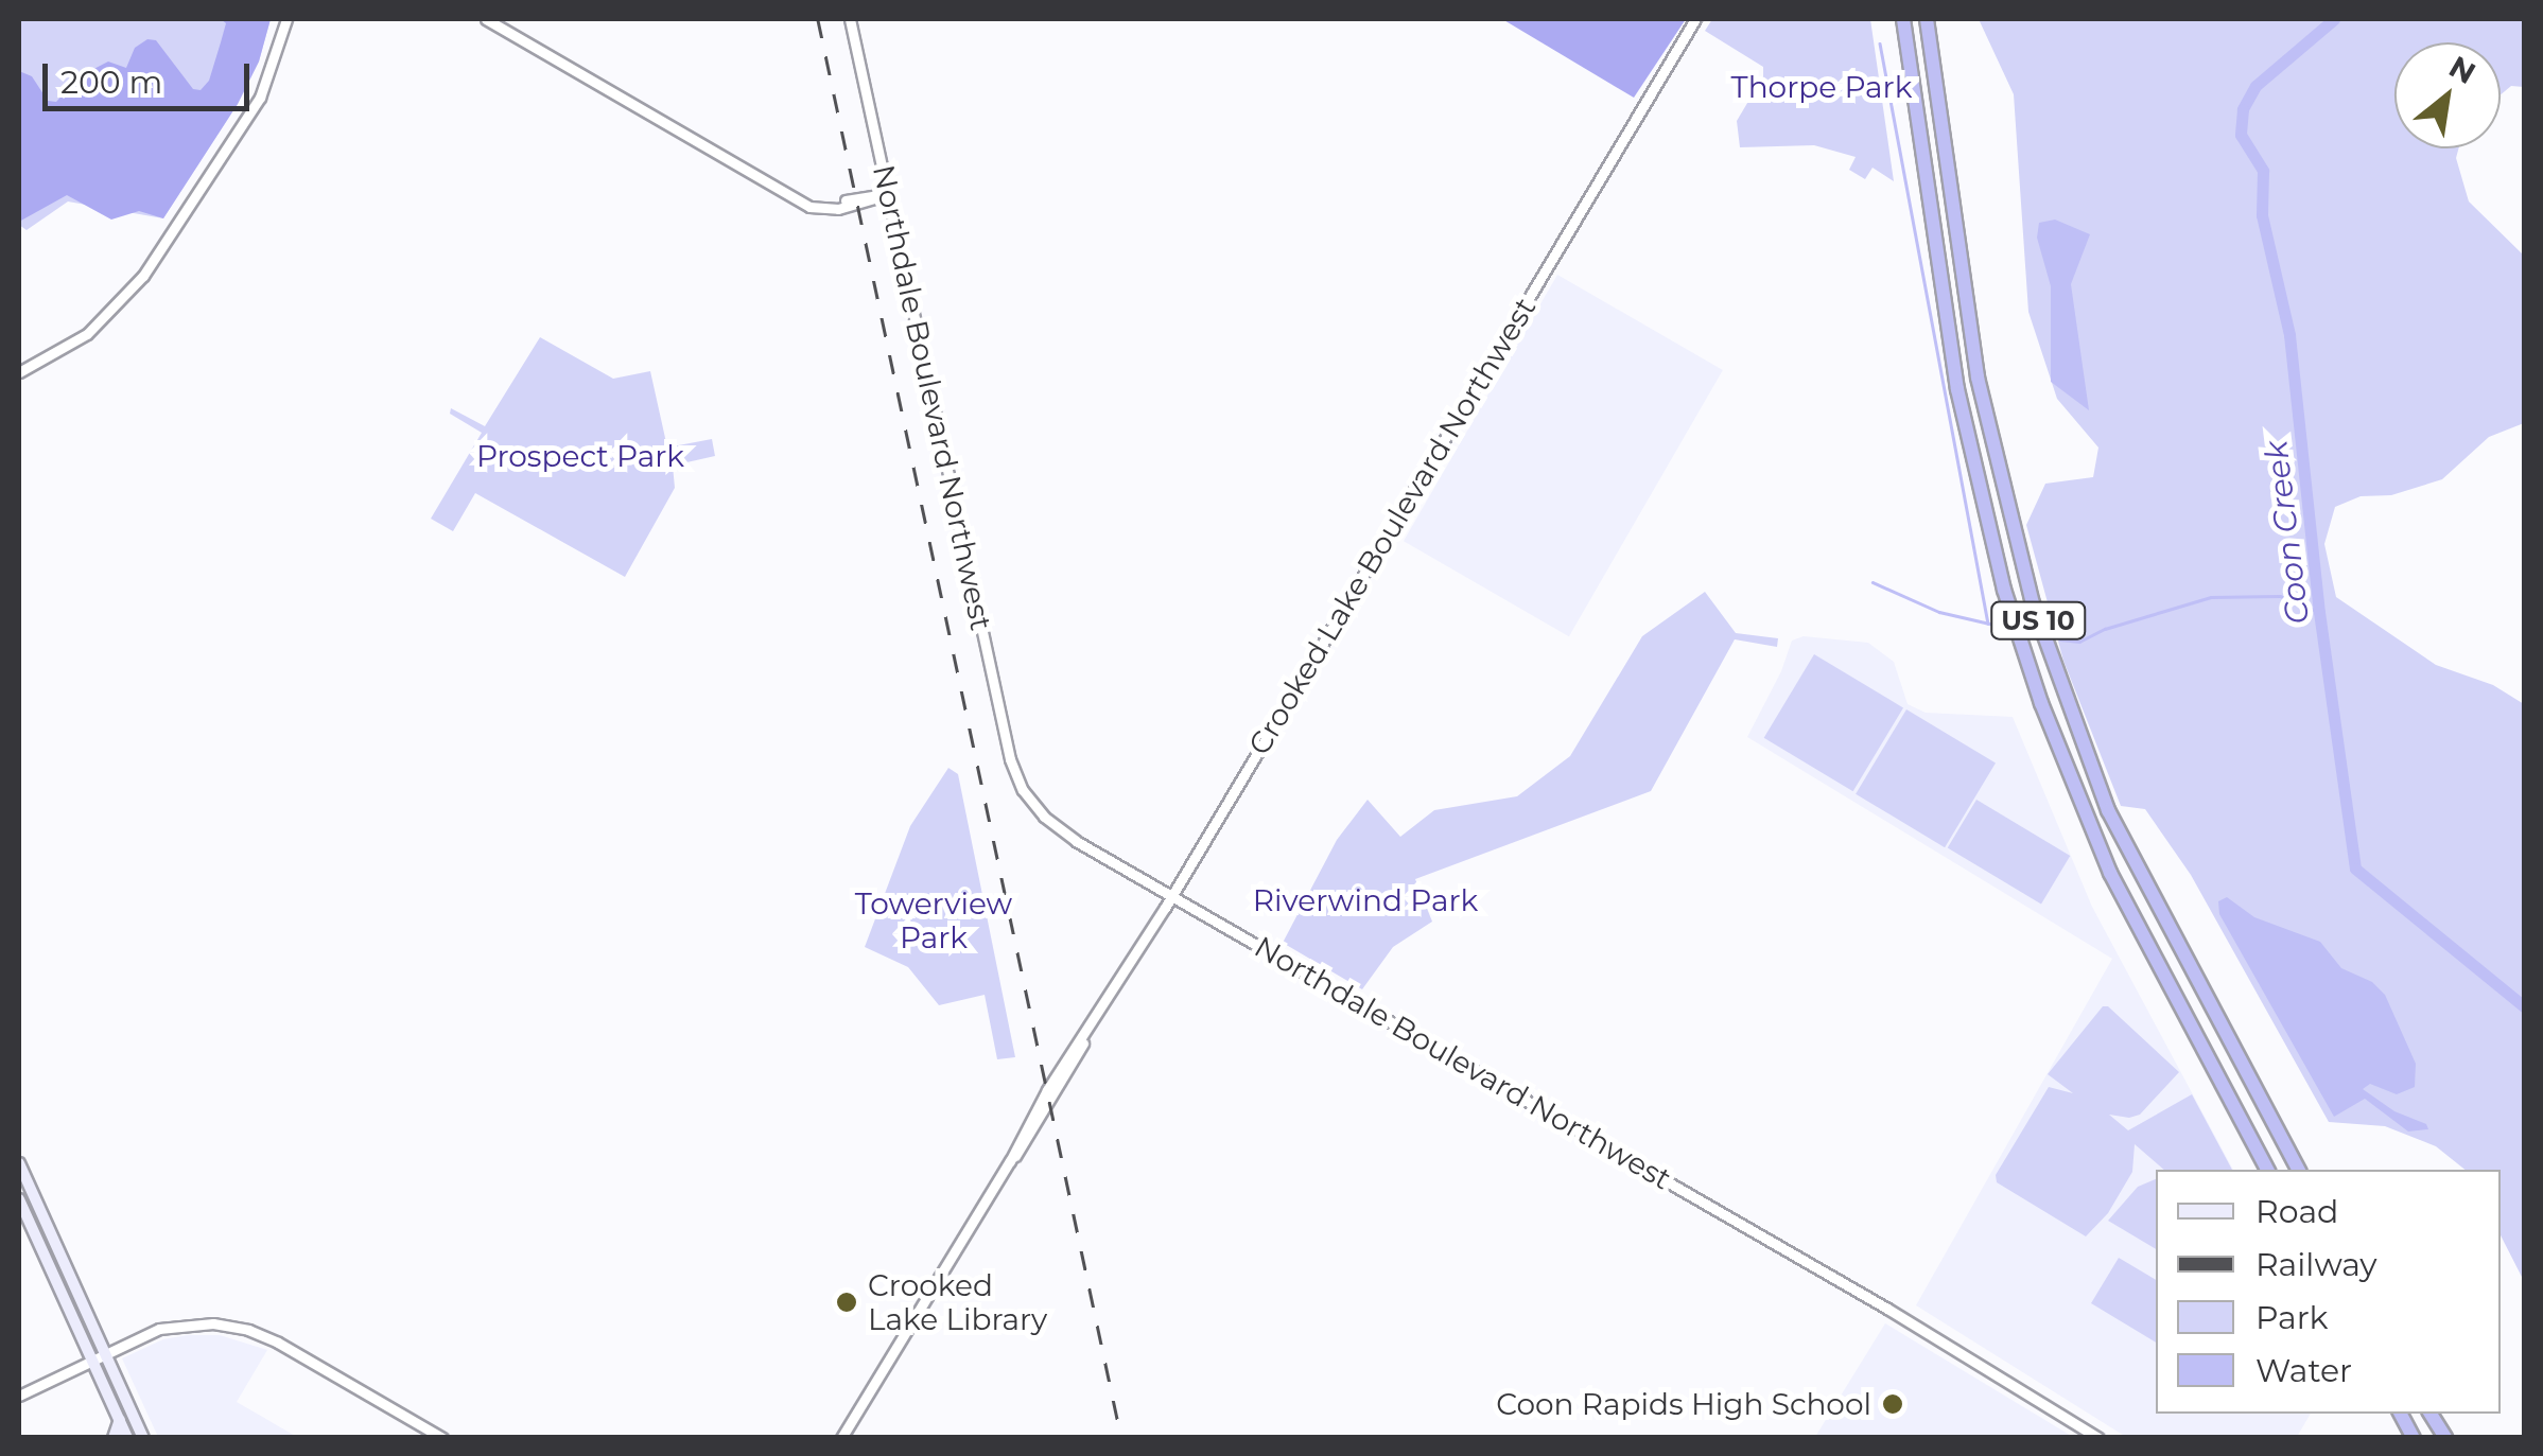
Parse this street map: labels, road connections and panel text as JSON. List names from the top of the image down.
{
  "streets": {
    "highway": ["US 10"],
    "street": ["Northdale Boulevard Northwest", "Crooked Lake Boulevard Northwest"]
  },
  "crossings": [
    ["Northdale Boulevard Northwest", "Crooked Lake Boulevard Northwest"]
  ],
  "water": ["Coon Creek"],
  "parks": [
    "Thorpe Park",
    "Prospect Park",
    "Riverwind Park",
    "Towerview Park"
  ],
  "places": ["Crooked Lake Library", "Coon Rapids High School"],
  "legend": [
    "Road",
    "Railway",
    "Park",
    "Water"
  ],
  "scale_bar": "200 m",
  "north": "top right"
}
